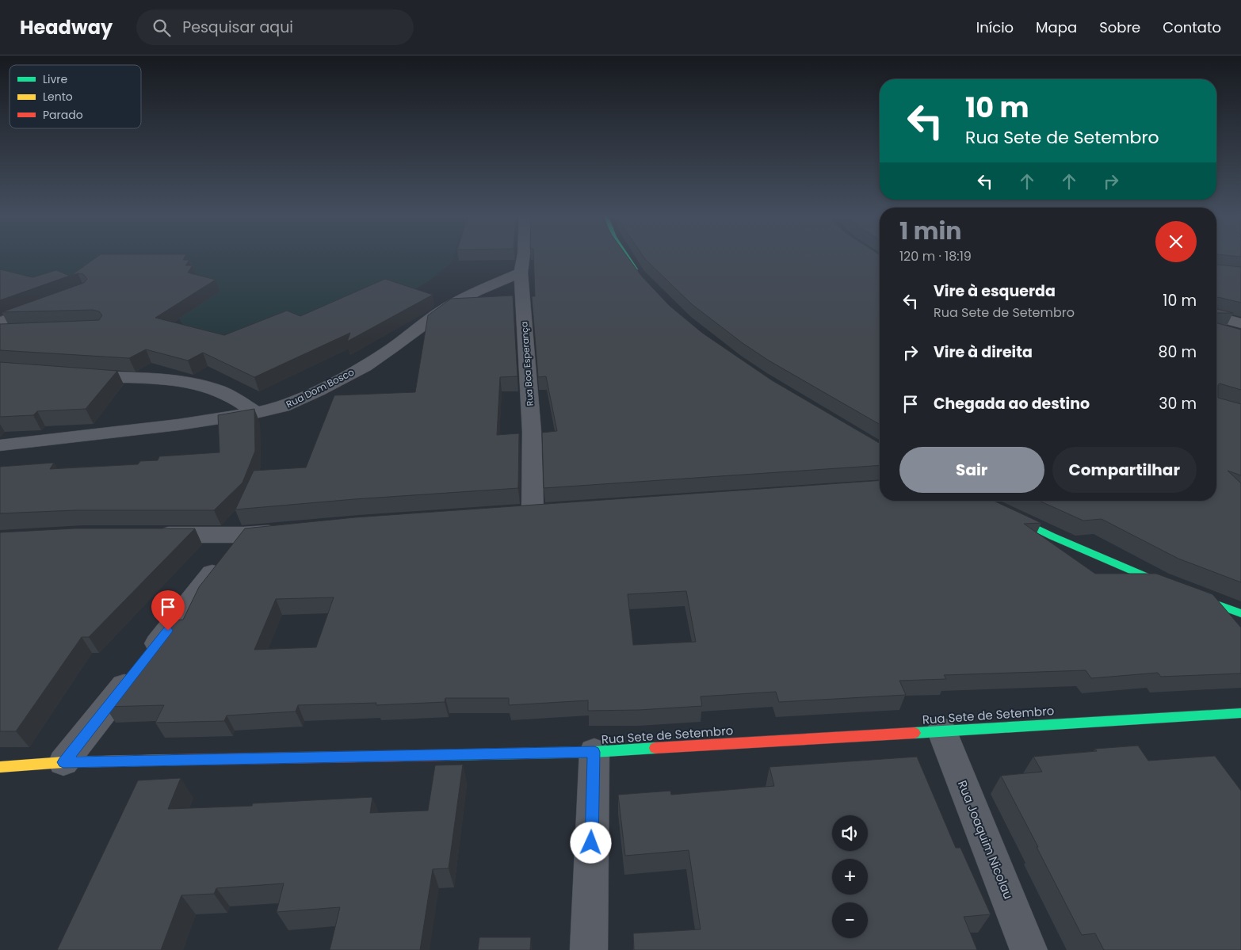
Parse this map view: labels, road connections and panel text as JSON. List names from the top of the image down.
{
  "streets": {
    "street": [
      "Rua Boa Esperança",
      "Rua Dom Bosco",
      "Rua Sete de Setembro",
      "Rua Joaquim Nicolau"
    ]
  },
  "crossings": [
    ["Rua Boa Esperança", "Rua Dom Bosco"],
    ["Rua Sete de Setembro", "Rua Joaquim Nicolau"]
  ],
  "legend": ["Livre", "Lento", "Parado"],
  "page": {
    "header": "Headway",
    "search": "Pesquisar aqui",
    "nav": [
      "Início",
      "Mapa",
      "Sobre",
      "Contato"
    ],
    "turn": ["10 m", "Rua Sete de Setembro"],
    "heading": ["1 min", "120 m · 18:19"],
    "list": [
      {
        "name": "Vire à esquerda",
        "note": "Rua Sete de Setembro",
        "value": "10 m"
      },
      {
        "name": "Vire à direita",
        "value": "80 m"
      },
      {
        "name": "Chegada ao destino",
        "value": "30 m"
      }
    ],
    "buttons": ["Sair", "Compartilhar"],
    "map_buttons": ["+", "−"]
  }
}
